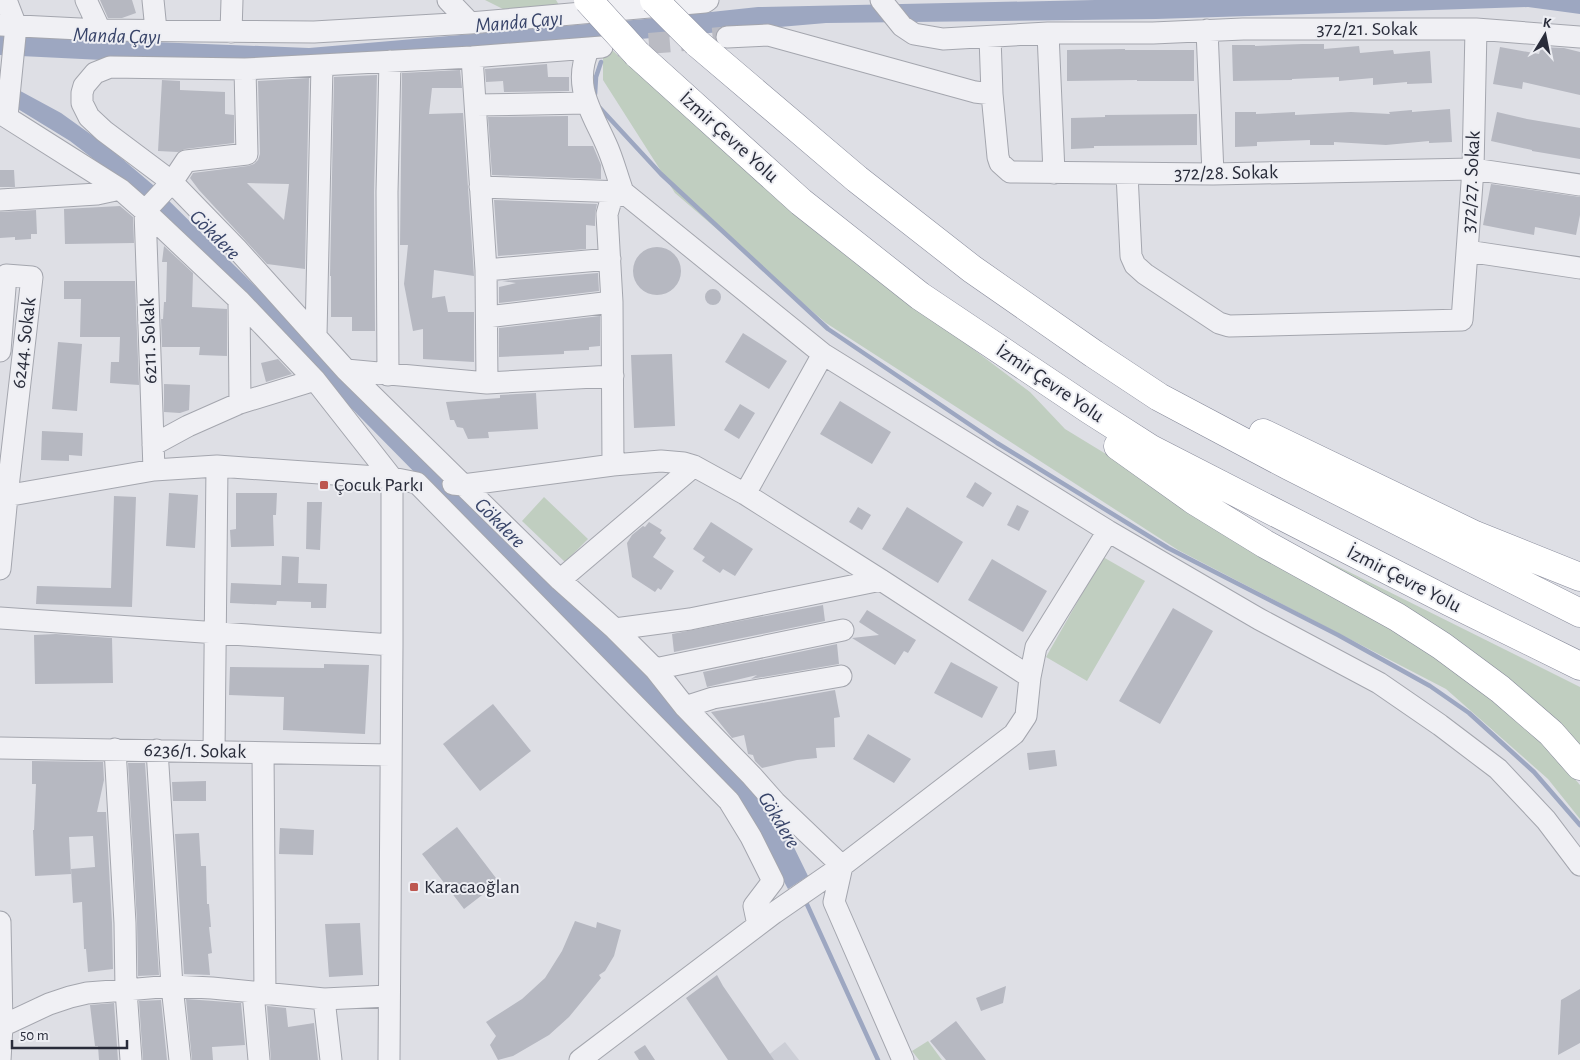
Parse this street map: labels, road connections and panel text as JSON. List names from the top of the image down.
{
  "streets": {
    "highway": ["İzmir Çevre Yolu"],
    "street": [
      "372/21. Sokak",
      "372/28. Sokak",
      "372/27. Sokak",
      "6211. Sokak",
      "6244. Sokak",
      "6236/1. Sokak"
    ]
  },
  "crossings": [
    ["372/21. Sokak", "372/28. Sokak"],
    ["372/21. Sokak", "372/27. Sokak"],
    ["372/28. Sokak", "372/27. Sokak"]
  ],
  "water": ["Manda Çayı", "Gökdere"],
  "places": {
    "transit": ["Çocuk Parkı", "Karacaoğlan"]
  },
  "scale_bar": "50 m",
  "north": "top"
}
